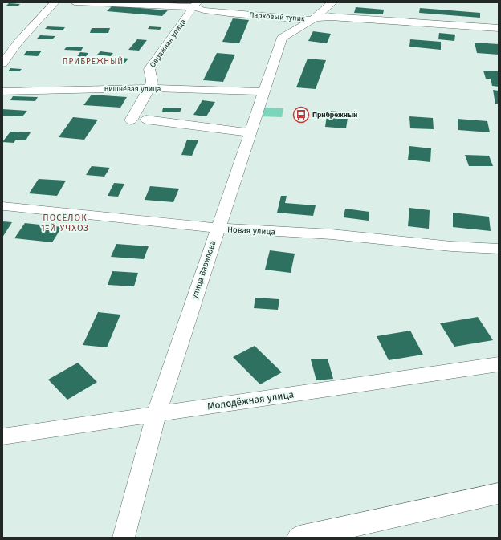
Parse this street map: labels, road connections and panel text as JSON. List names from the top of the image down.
{
  "streets": {
    "street": [
      "Парковый тупик",
      "Овражная улица",
      "Вишнёвая улица",
      "Новая улица",
      "улица Вавилова",
      "Молодёжная улица"
    ]
  },
  "crossings": [
    ["Парковый тупик", "Овражная улица"],
    ["Парковый тупик", "улица Вавилова"],
    ["Овражная улица", "Вишнёвая улица"],
    ["Вишнёвая улица", "улица Вавилова"],
    ["Новая улица", "улица Вавилова"],
    ["улица Вавилова", "Молодёжная улица"]
  ],
  "districts": ["ПРИБРЕЖНЫЙ", "ПОСЁЛОК 1-Й УЧХОЗ"],
  "places": {
    "bus stop": ["Прибрежный"]
  }
}
